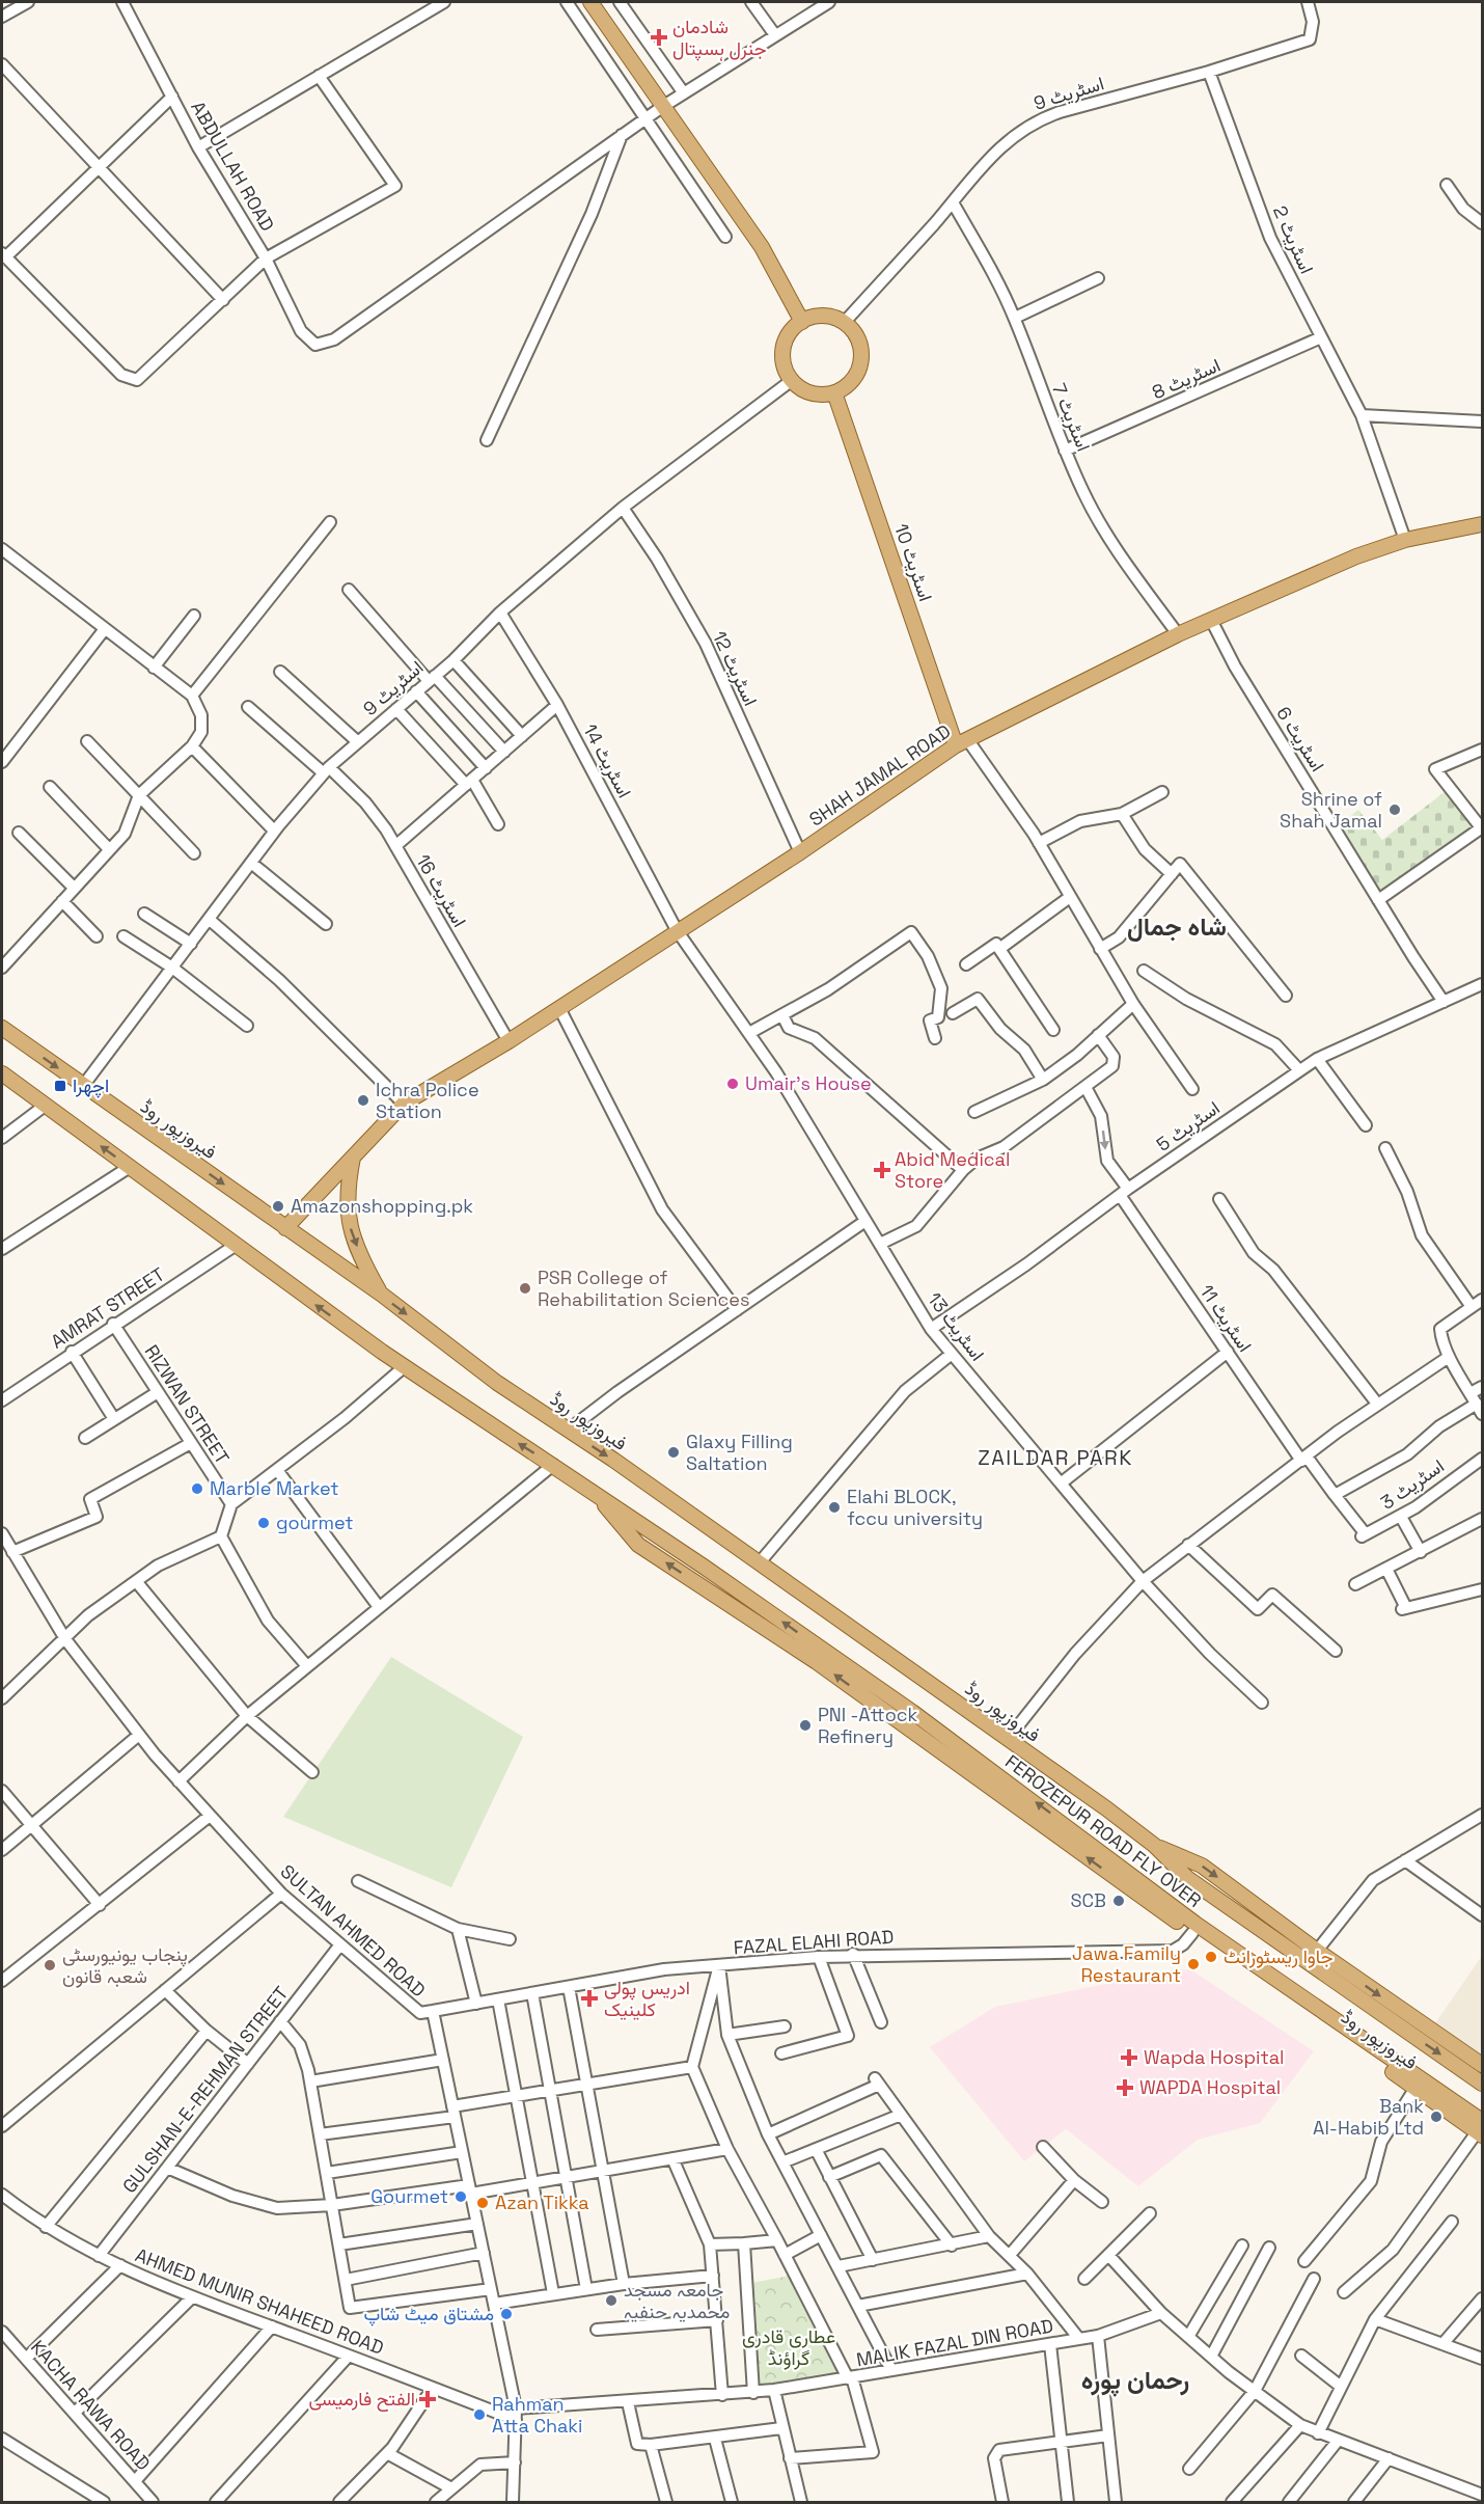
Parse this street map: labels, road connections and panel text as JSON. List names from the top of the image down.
{
  "streets": {
    "main road": [
      "اسٹریٹ 10",
      "SHAH JAMAL ROAD",
      "فیروزپور روڈ",
      "FEROZEPUR ROAD FLY OVER"
    ],
    "street": [
      "اسٹریٹ 9",
      "ABDULLAH ROAD",
      "اسٹریٹ 2",
      "اسٹریٹ 8",
      "اسٹریٹ 7",
      "اسٹریٹ 12",
      "اسٹریٹ 6",
      "اسٹریٹ 14",
      "اسٹریٹ 16",
      "اسٹریٹ 5",
      "AMRAT STREET",
      "اسٹریٹ 11",
      "اسٹریٹ 13",
      "RIZWAN STREET",
      "اسٹریٹ 3",
      "SULTAN AHMED ROAD",
      "FAZAL ELAHI ROAD",
      "GULSHAN-E-REHMAN STREET",
      "AHMED MUNIR SHAHEED ROAD",
      "MALIK FAZAL DIN ROAD",
      "KACHA RAWA ROAD"
    ]
  },
  "crossings": [
    ["اسٹریٹ 9", "اسٹریٹ 2"],
    ["اسٹریٹ 9", "اسٹریٹ 7"],
    ["اسٹریٹ 9", "اسٹریٹ 10"],
    ["اسٹریٹ 9", "اسٹریٹ 12"],
    ["اسٹریٹ 9", "اسٹریٹ 14"],
    ["اسٹریٹ 9", "اسٹریٹ 16"],
    ["اسٹریٹ 9", "فیروزپور روڈ"],
    ["اسٹریٹ 2", "اسٹریٹ 8"],
    ["اسٹریٹ 2", "SHAH JAMAL ROAD"],
    ["اسٹریٹ 8", "اسٹریٹ 7"],
    ["اسٹریٹ 7", "SHAH JAMAL ROAD"],
    ["اسٹریٹ 10", "SHAH JAMAL ROAD"],
    ["اسٹریٹ 12", "SHAH JAMAL ROAD"],
    ["اسٹریٹ 6", "SHAH JAMAL ROAD"],
    ["اسٹریٹ 6", "اسٹریٹ 5"],
    ["اسٹریٹ 14", "SHAH JAMAL ROAD"],
    ["اسٹریٹ 14", "اسٹریٹ 13"],
    ["SHAH JAMAL ROAD", "اسٹریٹ 16"],
    ["SHAH JAMAL ROAD", "فیروزپور روڈ"],
    ["SHAH JAMAL ROAD", "اسٹریٹ 13"],
    ["اسٹریٹ 5", "اسٹریٹ 11"],
    ["اسٹریٹ 5", "اسٹریٹ 13"],
    ["فیروزپور روڈ", "AMRAT STREET"],
    ["فیروزپور روڈ", "FEROZEPUR ROAD FLY OVER"],
    ["فیروزپور روڈ", "FAZAL ELAHI ROAD"],
    ["AMRAT STREET", "RIZWAN STREET"],
    ["اسٹریٹ 11", "اسٹریٹ 3"],
    ["SULTAN AHMED ROAD", "FAZAL ELAHI ROAD"],
    ["SULTAN AHMED ROAD", "GULSHAN-E-REHMAN STREET"],
    ["SULTAN AHMED ROAD", "AHMED MUNIR SHAHEED ROAD"],
    ["SULTAN AHMED ROAD", "MALIK FAZAL DIN ROAD"],
    ["GULSHAN-E-REHMAN STREET", "AHMED MUNIR SHAHEED ROAD"],
    ["AHMED MUNIR SHAHEED ROAD", "MALIK FAZAL DIN ROAD"]
  ],
  "one_way": ["FEROZEPUR ROAD FLY OVER"],
  "districts": ["شاہ جمال", "ZAILDAR PARK", "رحمان پورہ"],
  "parks": ["عطاری قادری گراؤنڈ"],
  "places": {
    "health": [
      "شادمان جنرل ہسپتال",
      "Abid Medical Store",
      "ادریس پولی کلینیک",
      "Wapda Hospital",
      "WAPDA Hospital",
      "الفتح فارمیسی"
    ],
    "other": [
      "Shrine of Shah Jamal",
      "Umair's House",
      "Ichra Police Station",
      "Amazonshopping.pk",
      "PSR College of Rehabilitation Sciences",
      "Glaxy Filling Saltation",
      "Marble Market",
      "Elahi BLOCK, fccu university",
      "gourmet",
      "PNI -Attock Refinery",
      "SCB",
      "جاوا ریسٹورانٹ",
      "Jawa Family Restaurant",
      "پنجاب یونیورسٹی شعبہ قانون",
      "Bank Al-Habib Ltd",
      "Gourmet",
      "Azan Tikka",
      "جامعہ مسجد محمدیہ حنفیہ",
      "مشتاق میٹ شاپ",
      "Rahman Atta Chaki"
    ],
    "transit": ["اچھرا"]
  }
}
